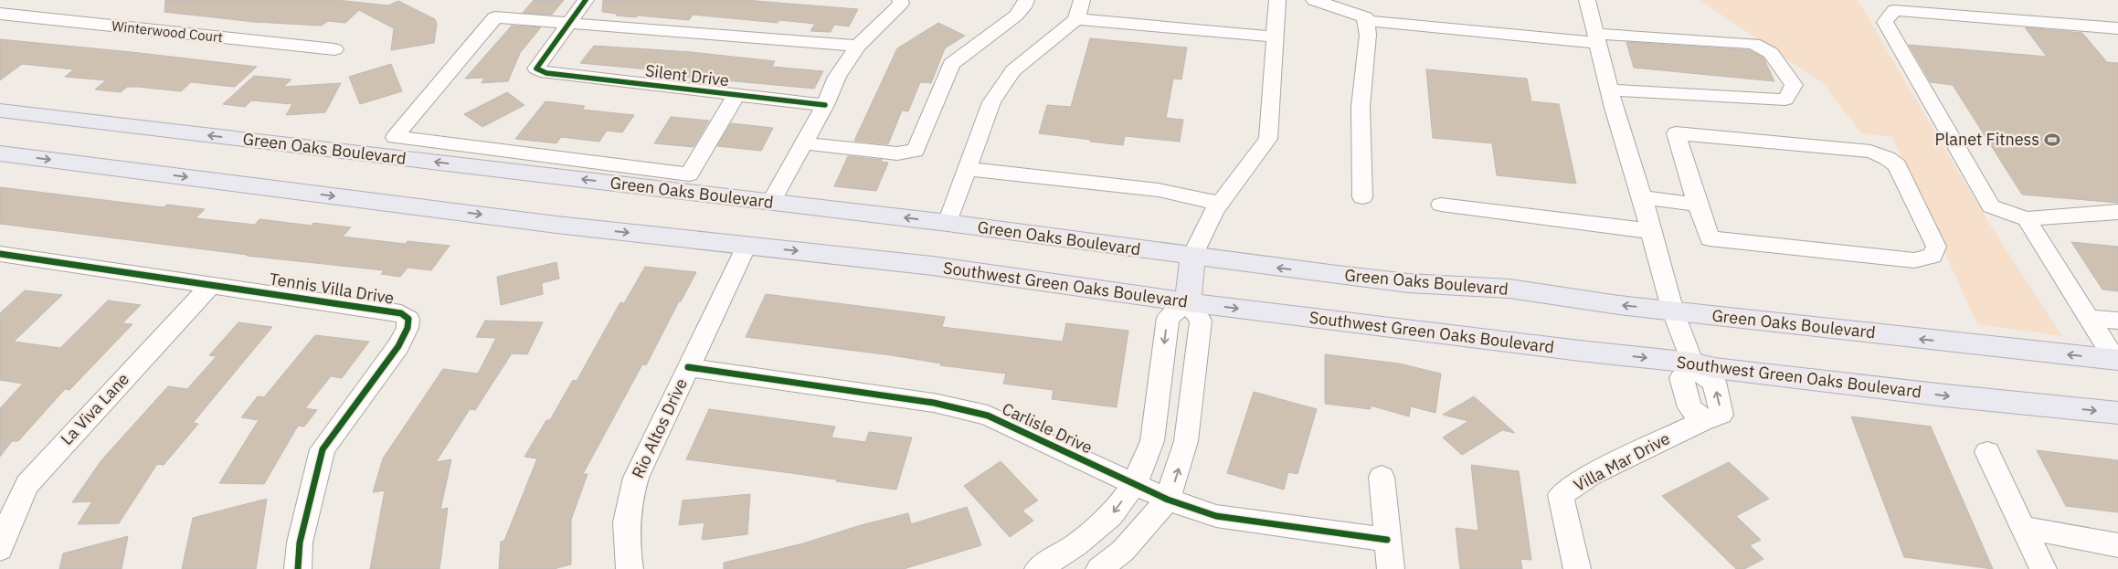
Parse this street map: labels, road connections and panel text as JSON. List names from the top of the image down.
{
  "streets": {
    "main road": ["Green Oaks Boulevard", "Southwest Green Oaks Boulevard"],
    "street": [
      "Winterwood Court",
      "Silent Drive",
      "Tennis Villa Drive",
      "La Viva Lane",
      "Rio Altos Drive",
      "Carlisle Drive",
      "Villa Mar Drive"
    ]
  },
  "crossings": [
    ["Southwest Green Oaks Boulevard", "Rio Altos Drive"],
    ["Southwest Green Oaks Boulevard", "Villa Mar Drive"],
    ["Tennis Villa Drive", "La Viva Lane"],
    ["Rio Altos Drive", "Carlisle Drive"]
  ],
  "one_way": ["Southwest Green Oaks Boulevard"],
  "places": {
    "sports": ["Planet Fitness"]
  }
}
